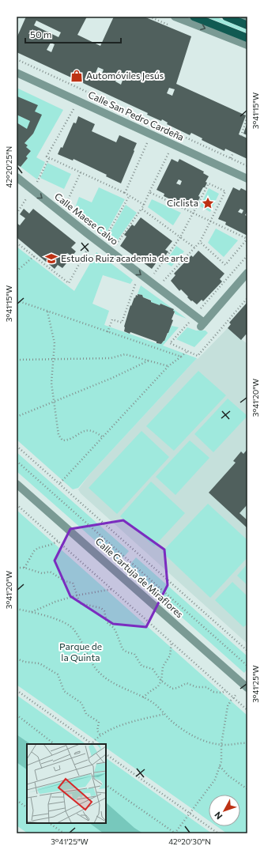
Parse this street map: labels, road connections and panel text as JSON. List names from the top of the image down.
{
  "streets": {
    "street": ["Calle San Pedro Cardeña", "Calle Maese Calvo", "Calle Cartuja de Miraflores"]
  },
  "one_way": ["Calle Maese Calvo"],
  "parks": ["Parque de la Quinta"],
  "places": {
    "shop": ["Automóviles Jesús"],
    "place": ["Ciclista"],
    "school or university": ["Estudio Ruiz academia de arte"]
  },
  "scale_bar": "50 m",
  "north": "bottom left",
  "coordinates": [
    "3°41'15\"W",
    "42°20'25\"N",
    "3°41'20\"W",
    "3°41'25\"W",
    "42°20'30\"N"
  ]
}
